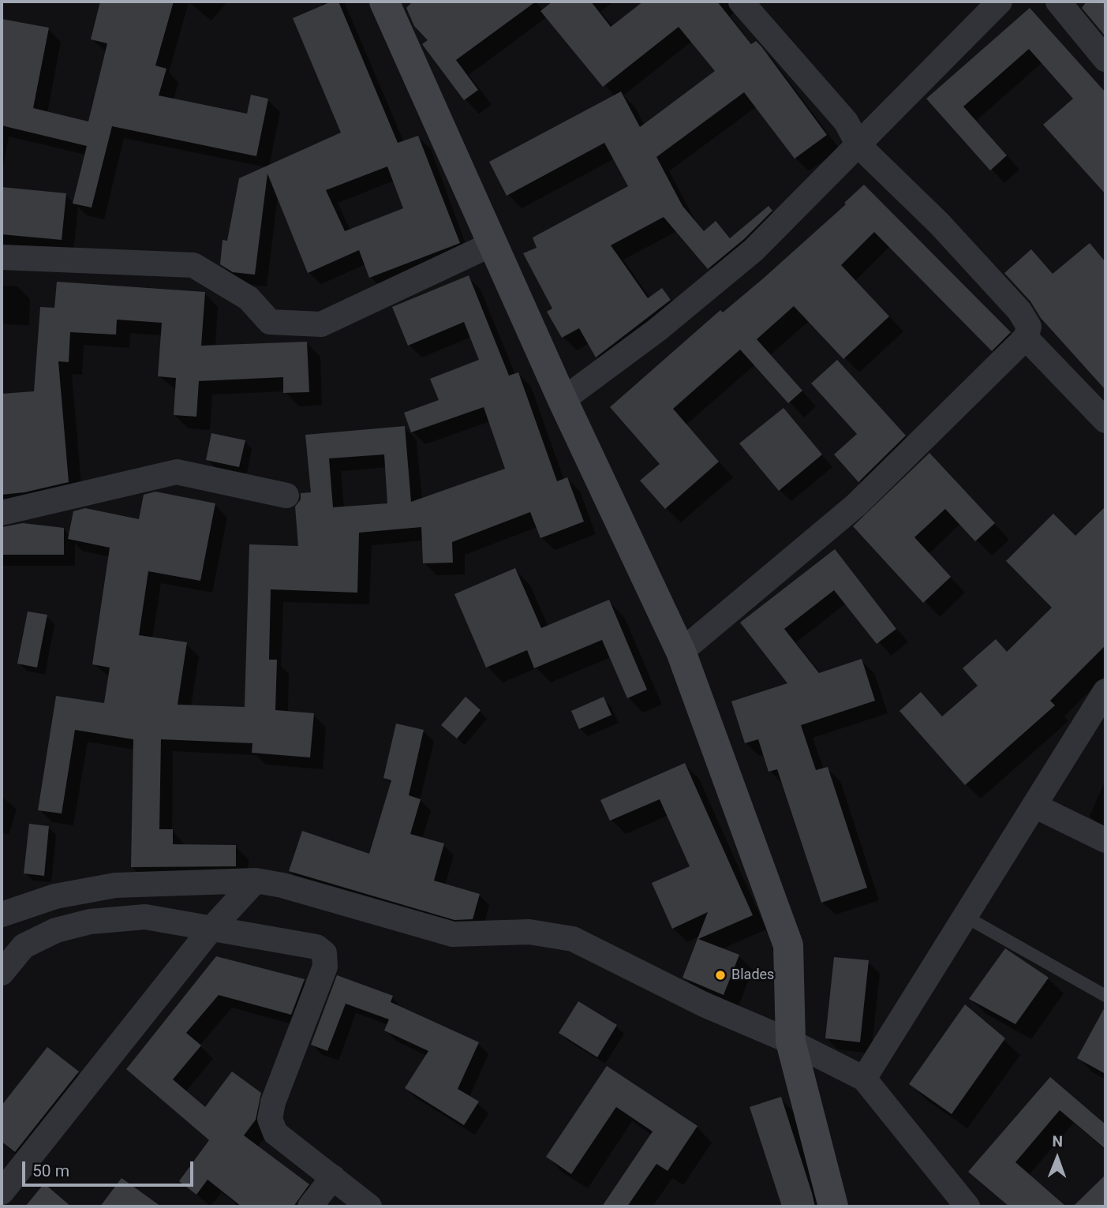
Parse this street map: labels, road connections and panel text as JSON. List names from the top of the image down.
{
  "places": ["Blades"],
  "scale_bar": "50 m",
  "north": "top"
}
